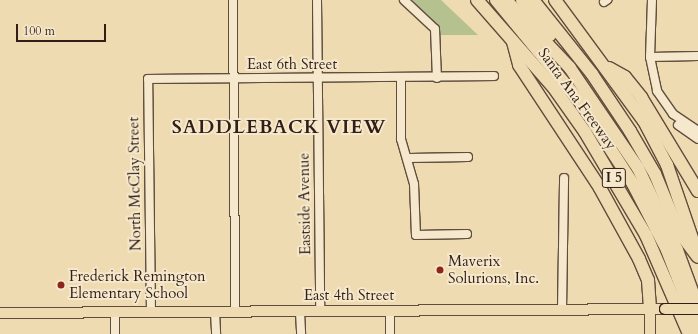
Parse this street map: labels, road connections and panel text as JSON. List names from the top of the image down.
{
  "streets": {
    "highway": ["Santa Ana Freeway", "I 5"],
    "main road": ["East 4th Street"],
    "street": ["East 6th Street", "North McClay Street", "Eastside Avenue"]
  },
  "crossings": [
    ["East 6th Street", "North McClay Street"],
    ["East 6th Street", "Eastside Avenue"],
    ["North McClay Street", "East 4th Street"],
    ["Eastside Avenue", "East 4th Street"]
  ],
  "districts": ["SADDLEBACK VIEW"],
  "places": ["Maverix Solurions, Inc.", "Frederick Remington Elementary School"],
  "scale_bar": "100 m"
}
